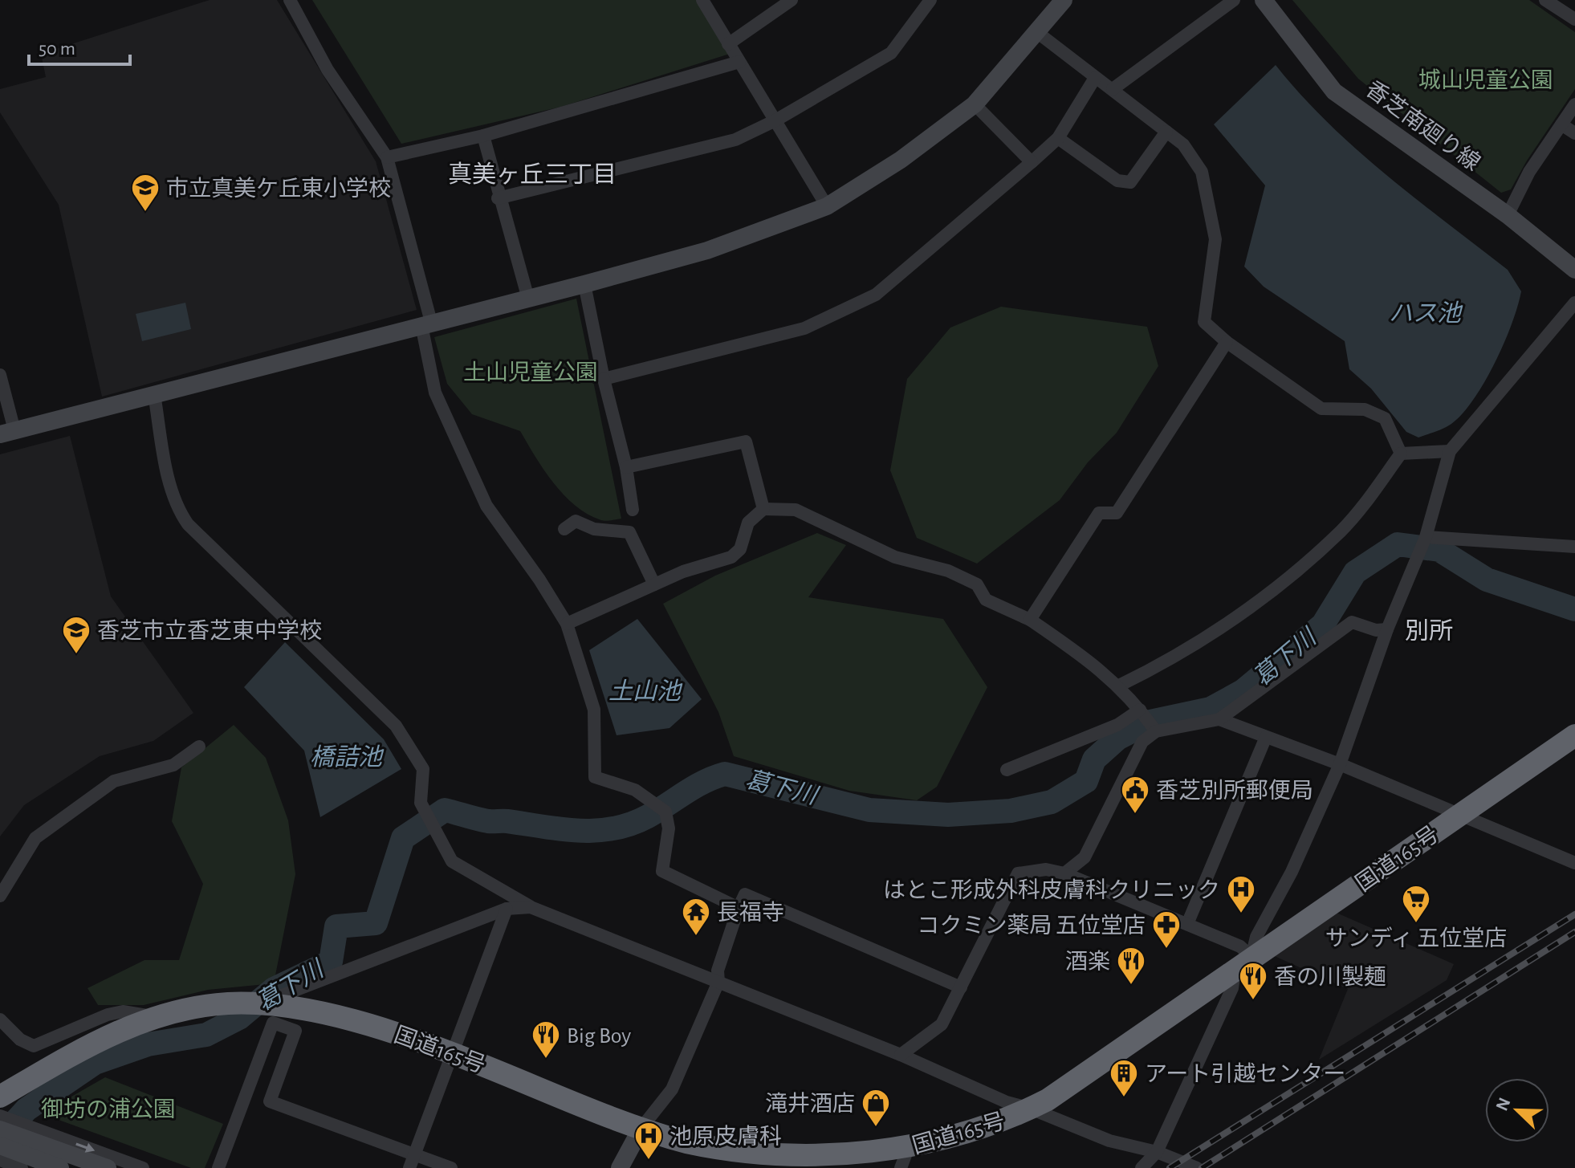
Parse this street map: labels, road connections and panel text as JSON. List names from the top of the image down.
{
  "streets": {
    "highway": ["国道165号"],
    "street": ["香芝南廻り線"]
  },
  "districts": ["真美ヶ丘三丁目", "別所"],
  "water": [
    "ハス池",
    "葛下川",
    "土山池",
    "橋詰池"
  ],
  "parks": ["城山児童公園", "土山児童公園", "御坊の浦公園"],
  "places": {
    "school or university": ["市立真美ケ丘東小学校", "香芝市立香芝東中学校"],
    "public building": ["香芝別所郵便局"],
    "hospital": ["はとこ形成外科皮膚科クリニック", "池原皮膚科"],
    "supermarket": ["サンディ 五位堂店"],
    "temple": ["長福寺"],
    "pharmacy": ["コクミン薬局 五位堂店"],
    "restaurant": ["酒楽", "香の川製麺", "Big Boy"],
    "building": ["アート引越センター"],
    "shop": ["滝井酒店"]
  },
  "scale_bar": "50 m",
  "north": "top left"
}
